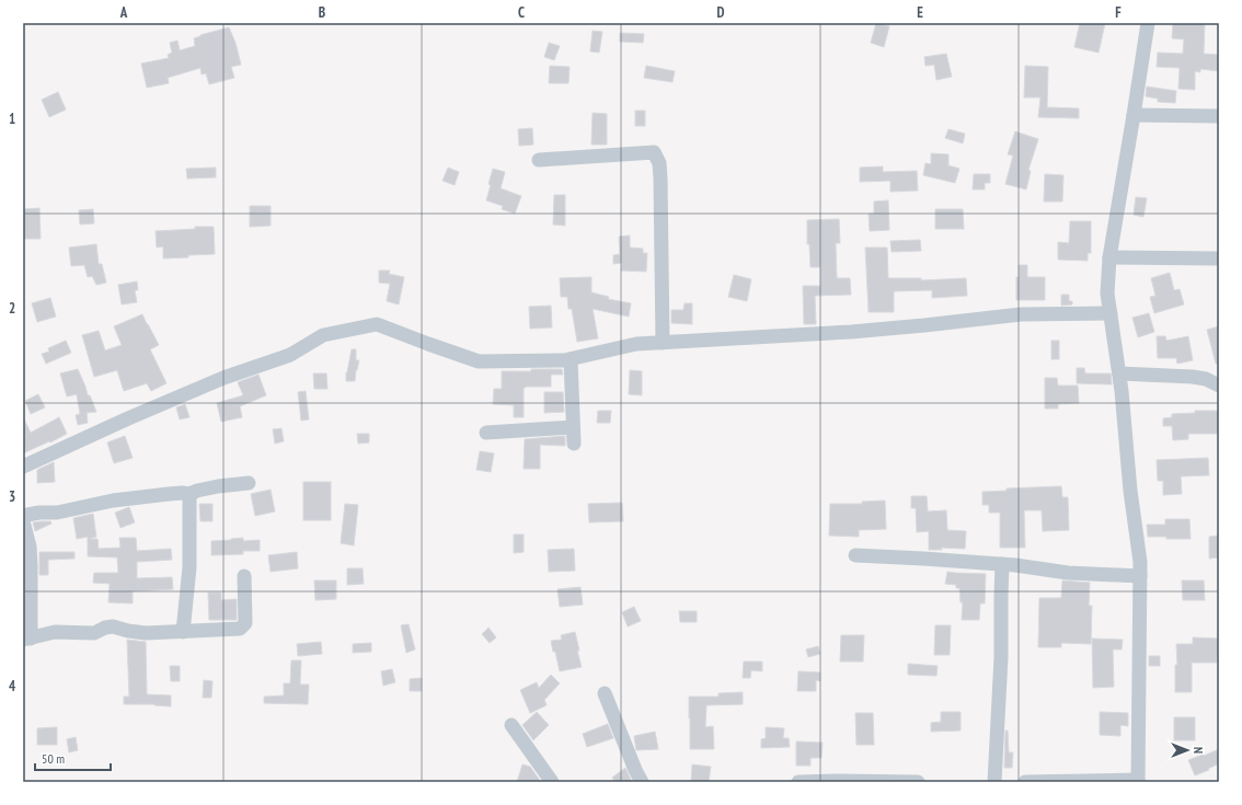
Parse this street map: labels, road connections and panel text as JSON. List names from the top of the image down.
{
  "scale_bar": "50 m",
  "north": "right",
  "grid": {
    "columns": [
      "A",
      "B",
      "C",
      "D",
      "E",
      "F"
    ],
    "rows": [
      "1",
      "2",
      "3",
      "4"
    ]
  }
}
